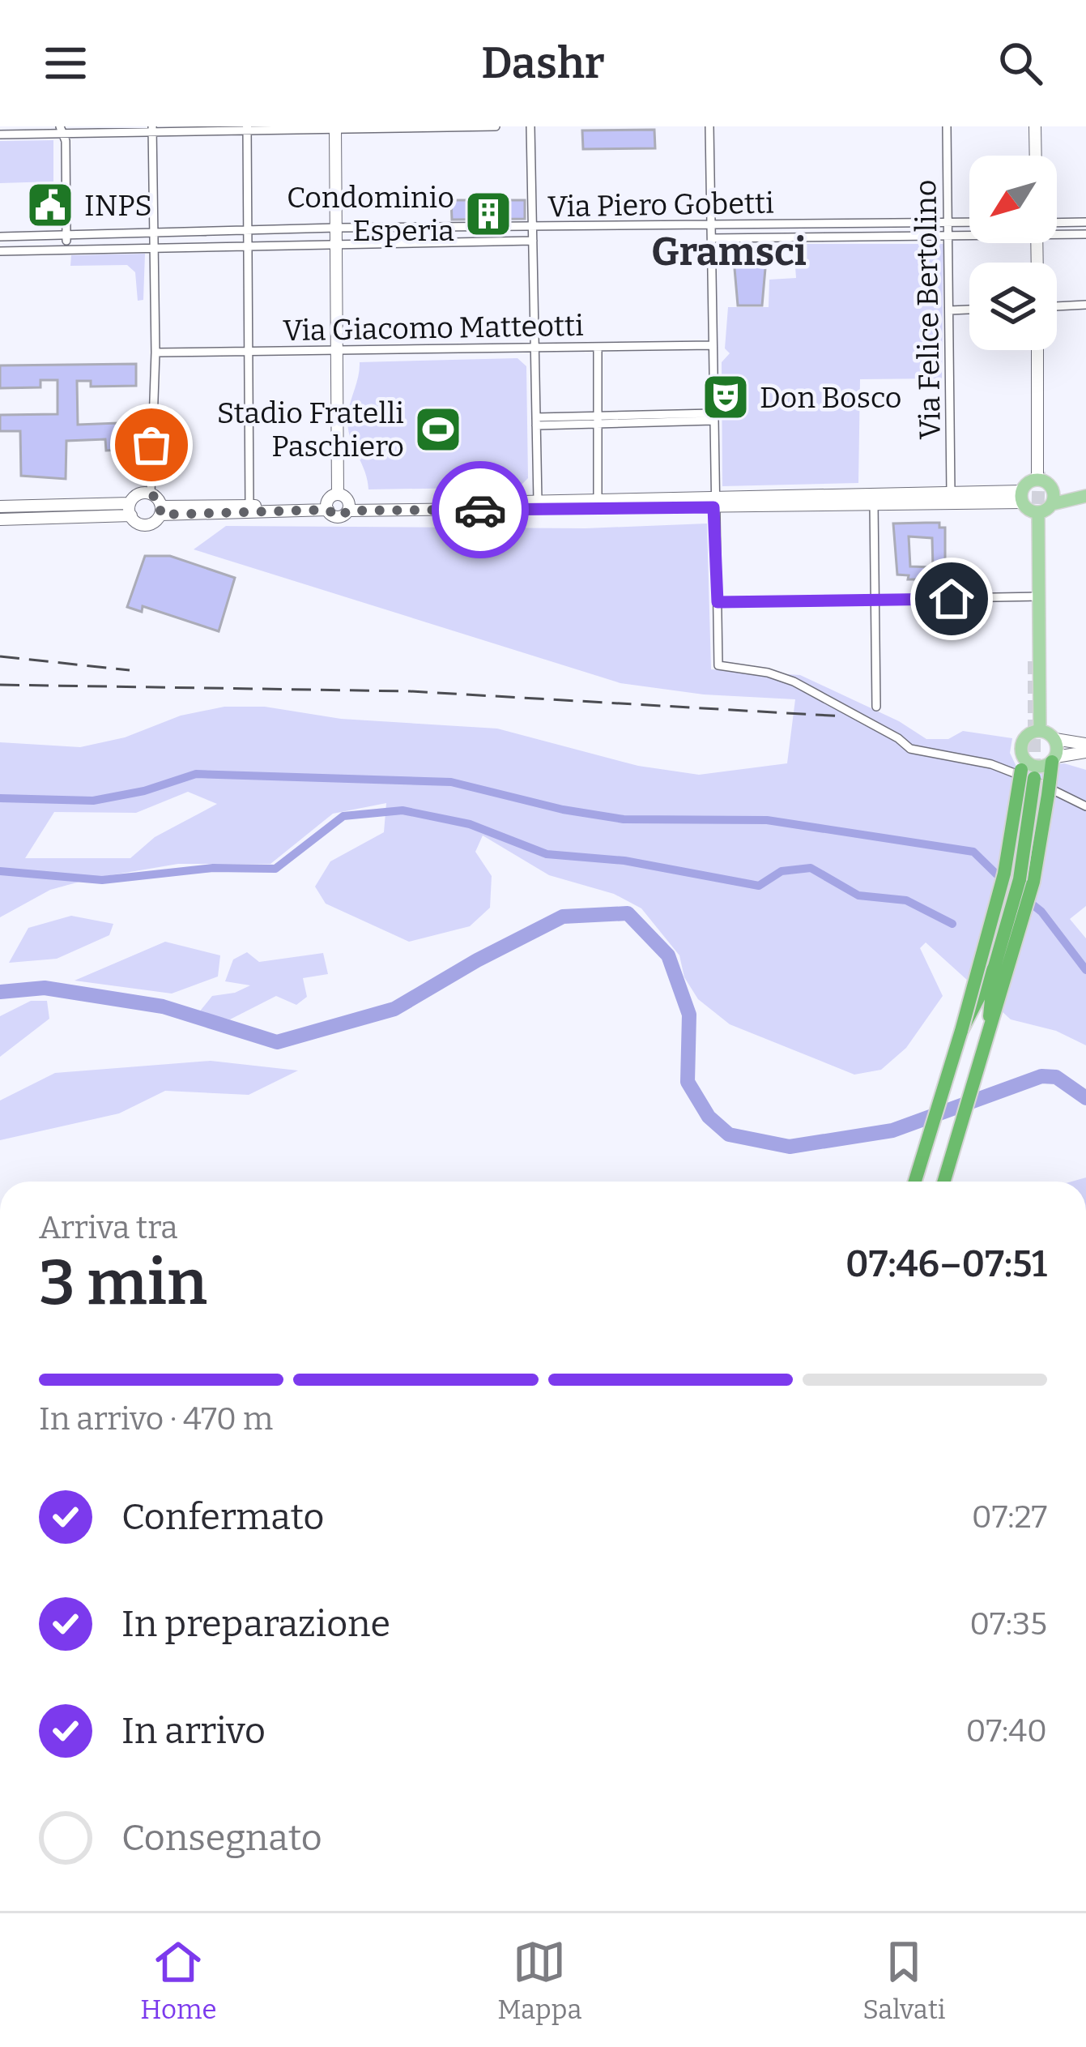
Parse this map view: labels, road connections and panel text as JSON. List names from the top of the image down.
{
  "streets": {
    "street": ["Via Piero Gobetti", "Via Felice Bertolino", "Via Giacomo Matteotti"]
  },
  "crossings": [
    ["Via Piero Gobetti", "Via Felice Bertolino"]
  ],
  "districts": ["Gramsci"],
  "places": {
    "public building": ["INPS"],
    "building": ["Condominio Esperia"],
    "theatre": ["Don Bosco"],
    "sports": ["Stadio Fratelli Paschiero"]
  },
  "north": "bottom left",
  "page": {
    "header": "Dashr",
    "heading": ["3 min", "Arriva tra", "07:46–07:51"],
    "bar": "In arrivo · 470 m",
    "list": [
      ["Confermato", "07:27"],
      ["In preparazione", "07:35"],
      ["In arrivo", "07:40"],
      "Consegnato"
    ],
    "tabs": ["Home", "Mappa", "Salvati"]
  }
}
